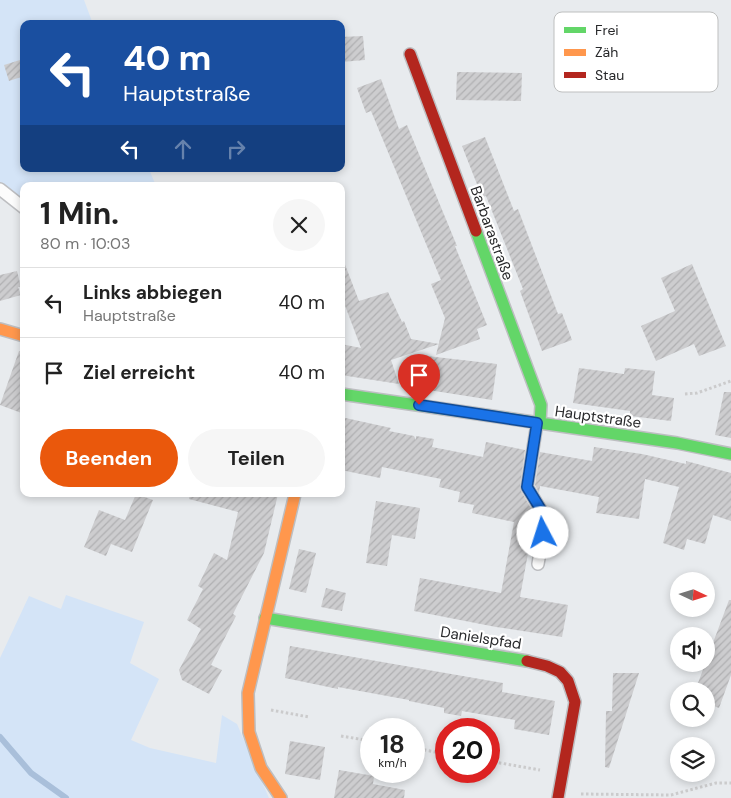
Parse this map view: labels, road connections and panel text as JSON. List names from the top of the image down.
{
  "streets": {
    "street": ["Barbarastraße", "Hauptstraße", "Danielspfad"]
  },
  "crossings": [
    ["Barbarastraße", "Hauptstraße"]
  ],
  "legend": ["Frei", "Zäh", "Stau"],
  "north": "right",
  "page": {
    "turn": ["40 m", "Hauptstraße"],
    "heading": ["1 Min.", "80 m · 10:03"],
    "list": [
      {
        "name": "Links abbiegen",
        "note": "Hauptstraße",
        "value": "40 m"
      },
      {
        "name": "Ziel erreicht",
        "value": "40 m"
      }
    ],
    "buttons": ["Beenden", "Teilen"],
    "speed": "18 km/h",
    "limit": "20"
  }
}
